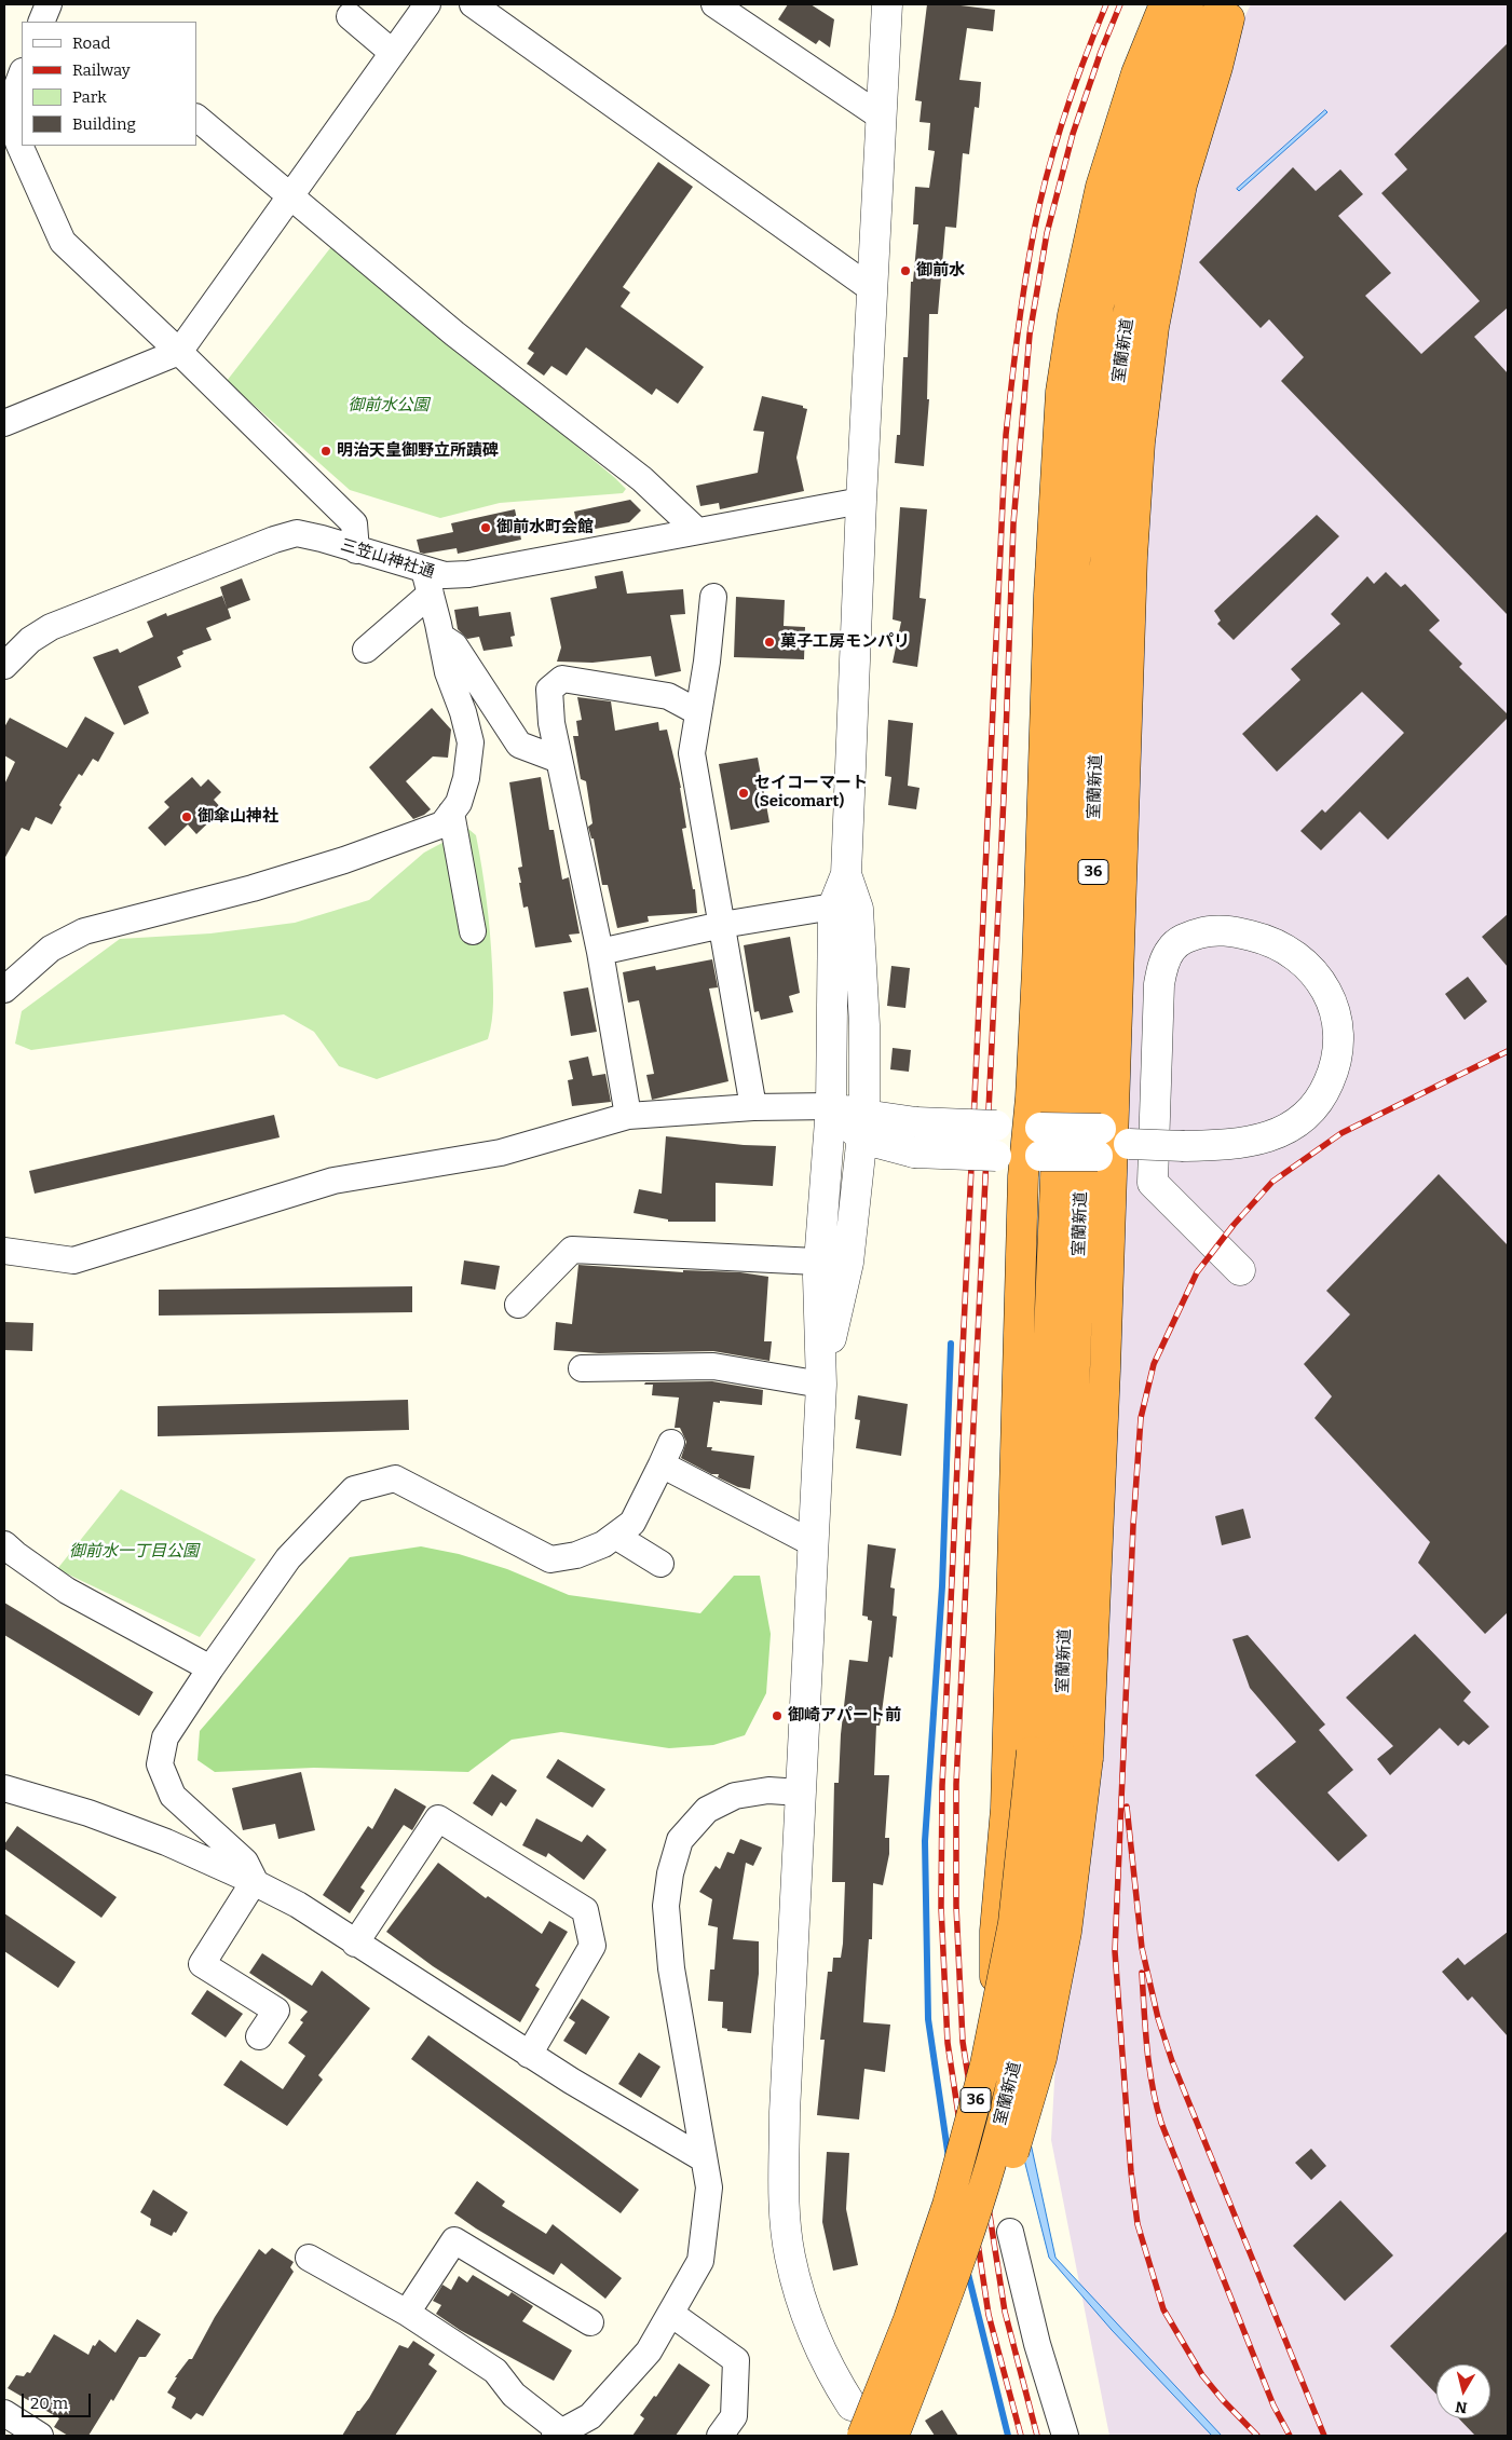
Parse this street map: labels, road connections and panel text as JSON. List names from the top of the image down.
{
  "streets": {
    "highway": ["室蘭新道", "36"],
    "street": ["三笠山神社通"]
  },
  "parks": ["御前水公園", "御前水一丁目公園"],
  "places": [
    "御前水",
    "明治天皇御野立所蹟碑",
    "御前水町会館",
    "菓子工房モンパリ",
    "セイコーマート (Seicomart)",
    "御傘山神社",
    "御崎アパート前"
  ],
  "legend": [
    "Road",
    "Railway",
    "Park",
    "Building"
  ],
  "scale_bar": "20 m",
  "north": "bottom"
}
